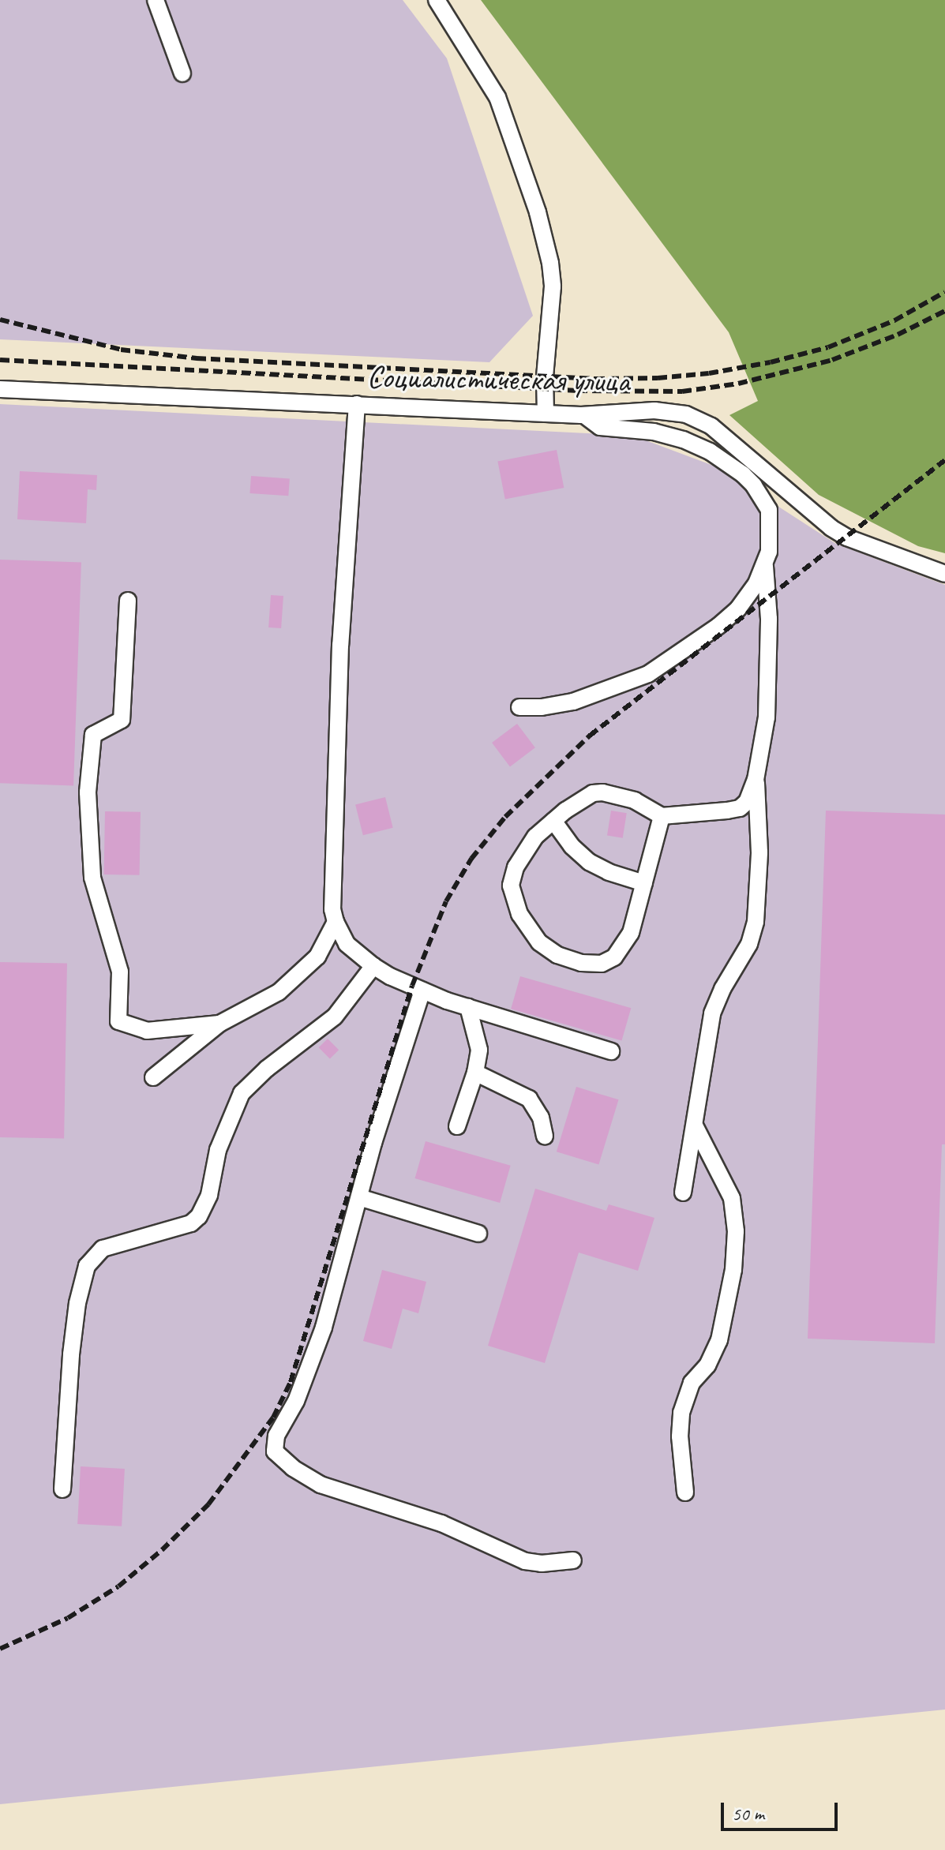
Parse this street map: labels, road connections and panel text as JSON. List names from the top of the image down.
{
  "streets": {
    "street": ["Социалистическая улица"]
  },
  "scale_bar": "50 m"
}
